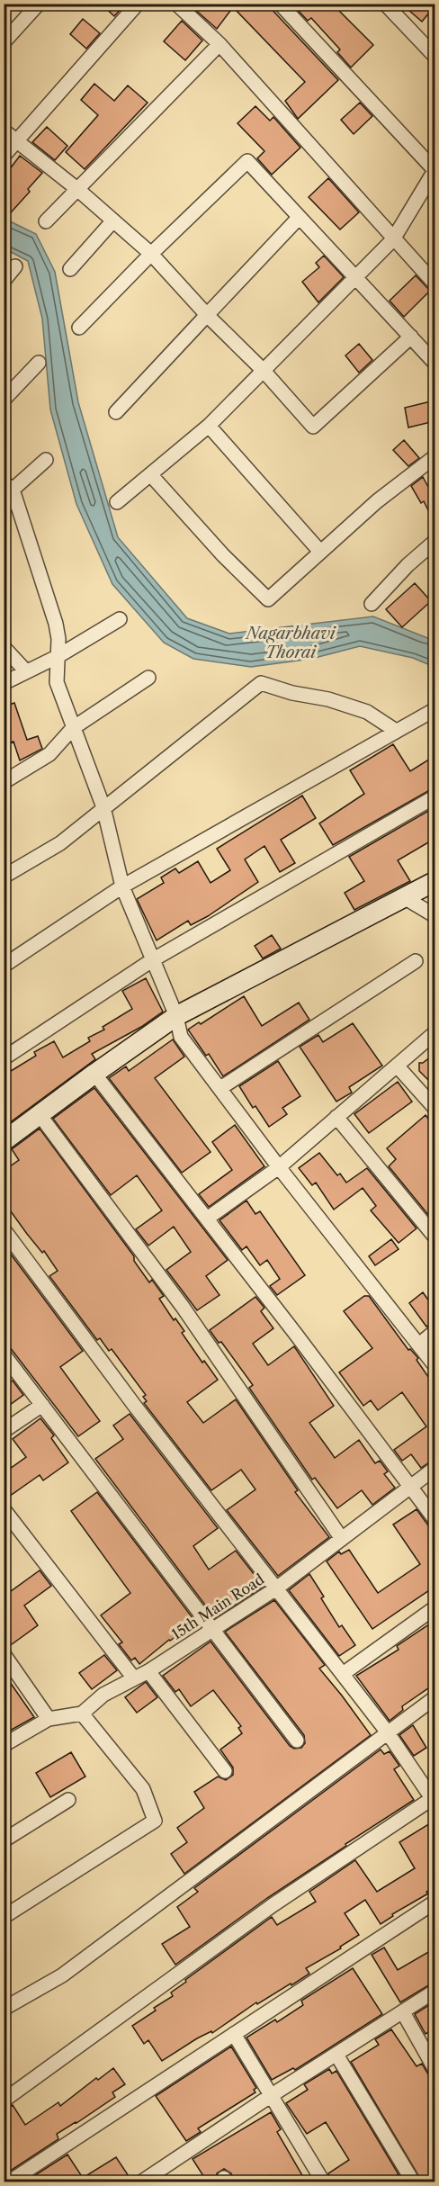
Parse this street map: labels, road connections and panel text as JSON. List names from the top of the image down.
{
  "streets": {
    "street": ["15th Main Road"]
  },
  "water": ["Nagarbhavi Thorai"]
}
